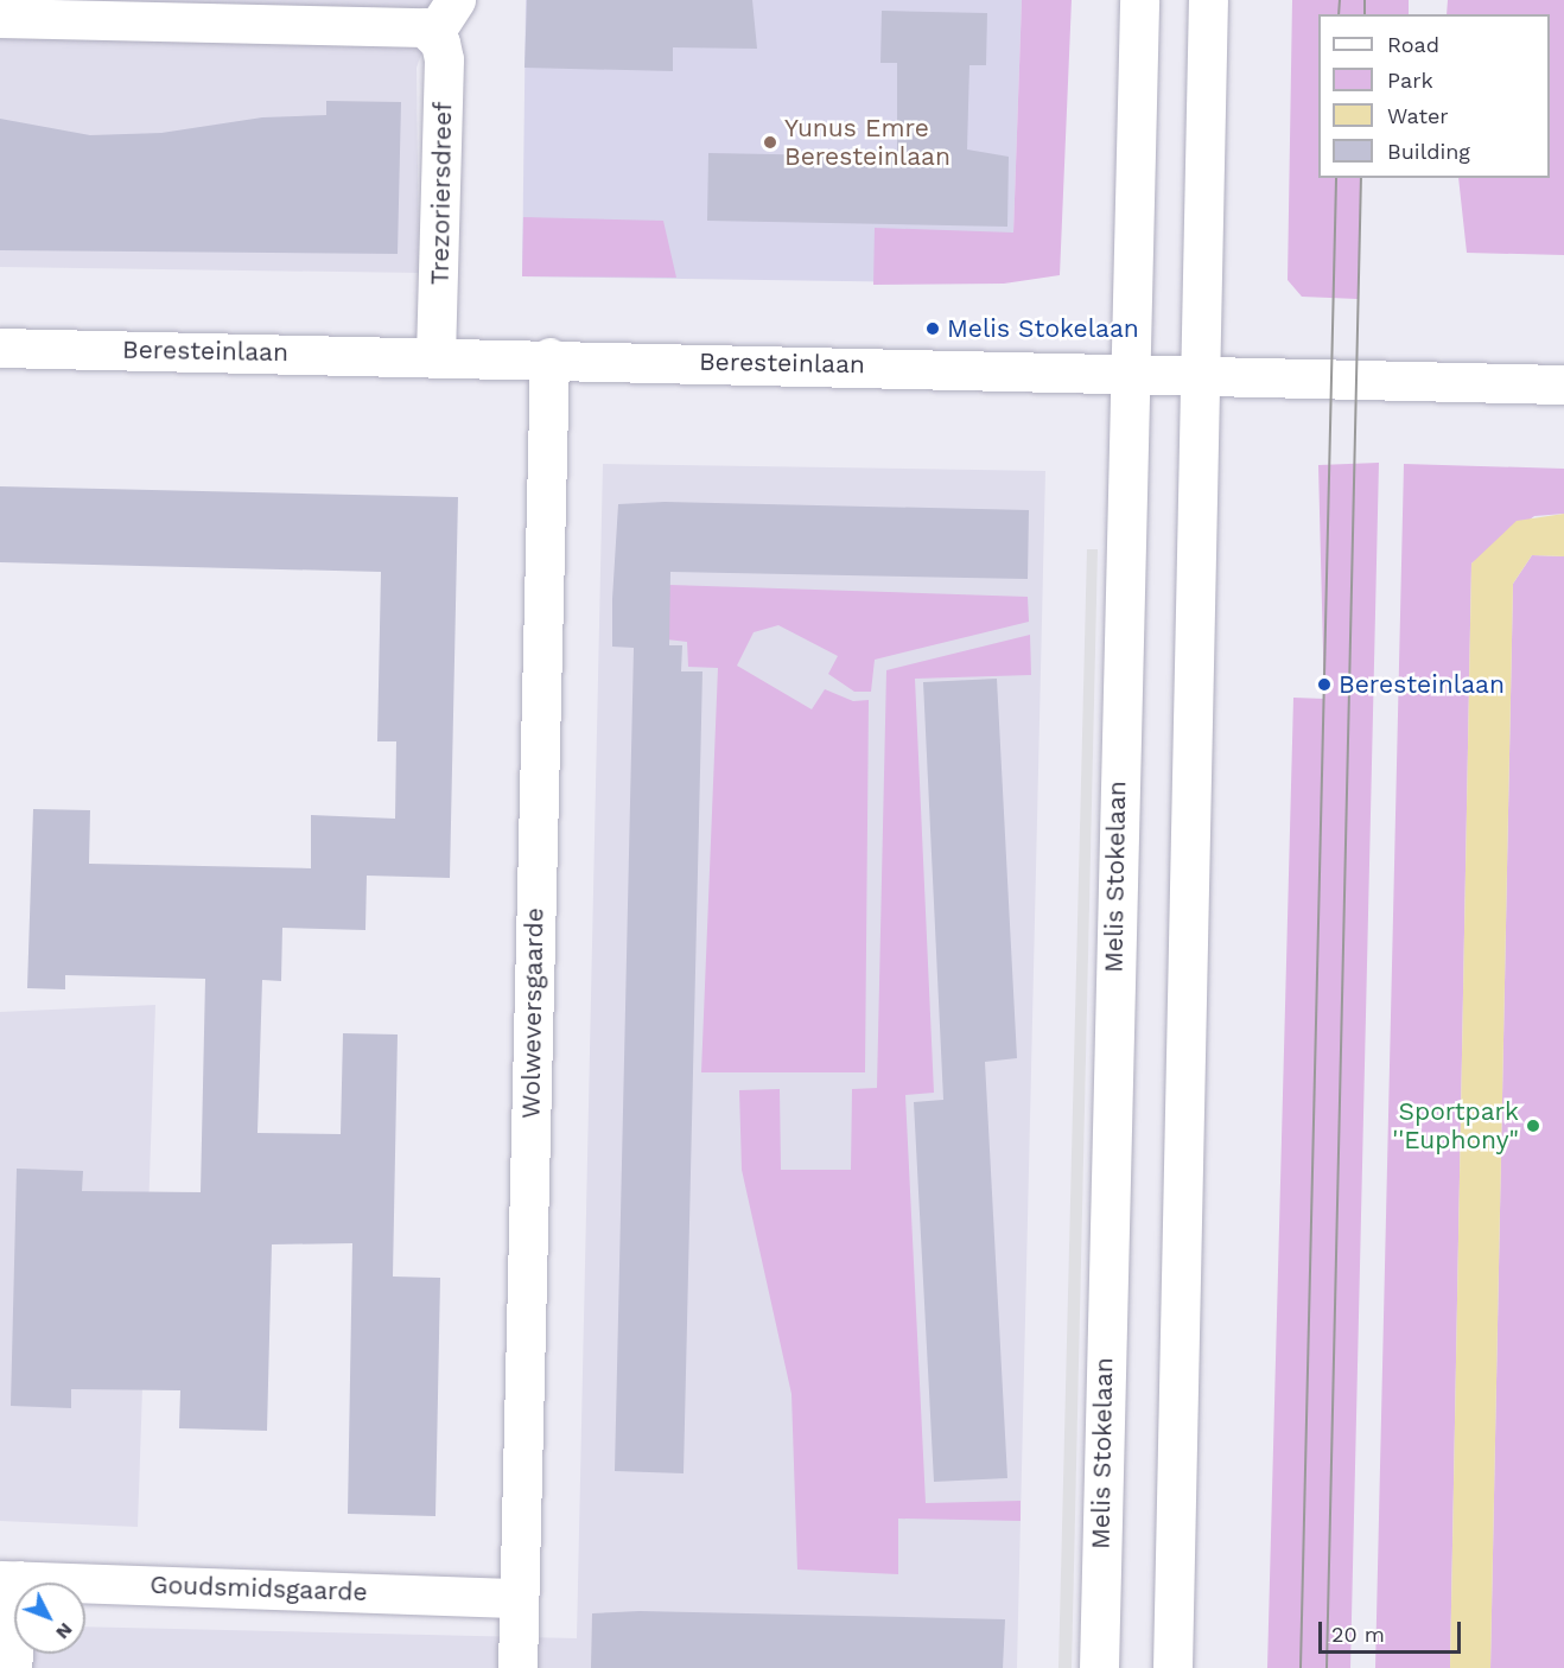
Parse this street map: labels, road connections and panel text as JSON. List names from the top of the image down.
{
  "streets": {
    "street": [
      "Trezoriersdreef",
      "Beresteinlaan",
      "Melis Stokelaan",
      "Wolweversgaarde",
      "Goudsmidsgaarde"
    ]
  },
  "crossings": [
    ["Trezoriersdreef", "Beresteinlaan"],
    ["Beresteinlaan", "Melis Stokelaan"],
    ["Beresteinlaan", "Wolweversgaarde"],
    ["Wolweversgaarde", "Goudsmidsgaarde"]
  ],
  "places": [
    "Yunus Emre Beresteinlaan",
    "Melis Stokelaan",
    "Beresteinlaan",
    "Sportpark ''Euphony\""
  ],
  "legend": [
    "Road",
    "Park",
    "Water",
    "Building"
  ],
  "scale_bar": "20 m",
  "north": "bottom right"
}
